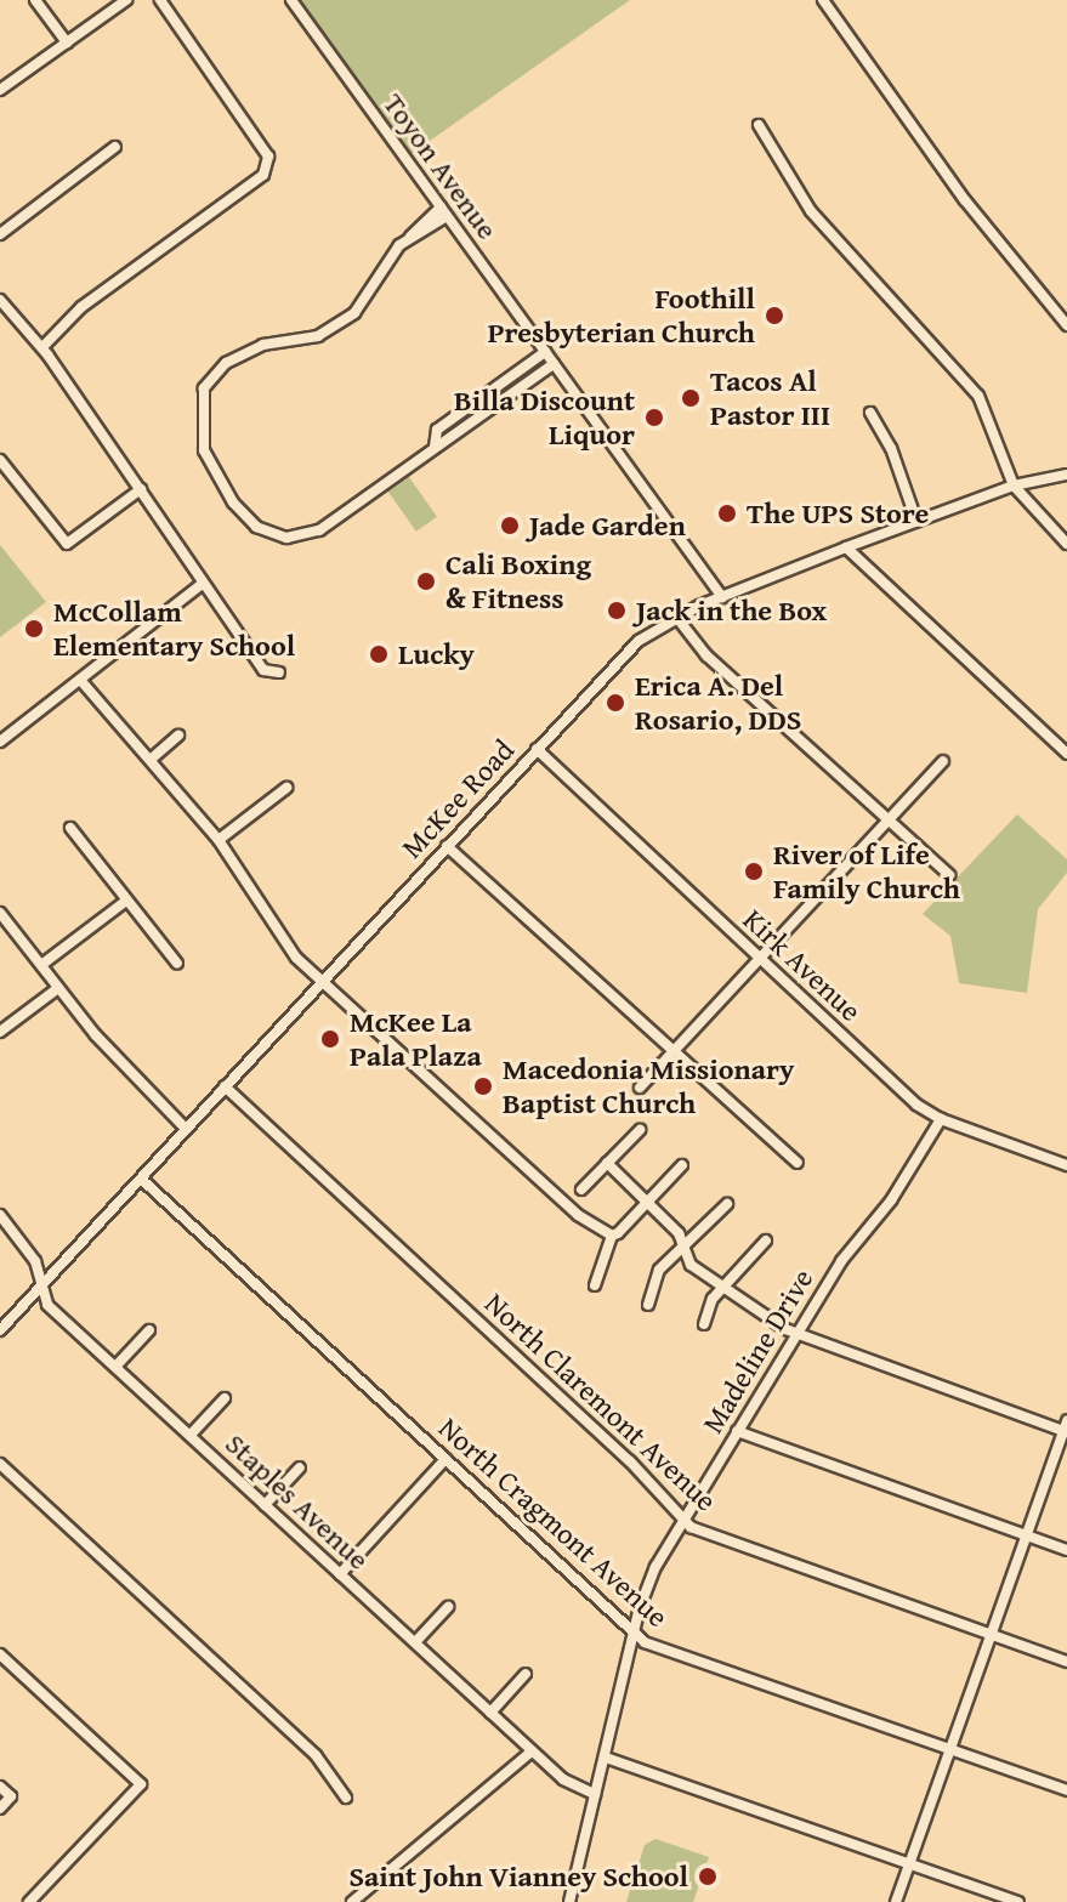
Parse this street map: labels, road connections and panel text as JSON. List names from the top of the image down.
{
  "streets": {
    "street": [
      "Toyon Avenue",
      "McKee Road",
      "Kirk Avenue",
      "Madeline Drive",
      "North Claremont Avenue",
      "Staples Avenue",
      "North Cragmont Avenue"
    ]
  },
  "crossings": [
    ["Toyon Avenue", "McKee Road"],
    ["McKee Road", "Kirk Avenue"],
    ["McKee Road", "North Claremont Avenue"],
    ["McKee Road", "Staples Avenue"],
    ["McKee Road", "North Cragmont Avenue"],
    ["Kirk Avenue", "Madeline Drive"],
    ["Madeline Drive", "North Claremont Avenue"],
    ["Madeline Drive", "Staples Avenue"],
    ["Madeline Drive", "North Cragmont Avenue"]
  ],
  "places": [
    "Foothill Presbyterian Church",
    "Tacos Al Pastor III",
    "Billa Discount Liquor",
    "The UPS Store",
    "Jade Garden",
    "Cali Boxing & Fitness",
    "Jack in the Box",
    "McCollam Elementary School",
    "Lucky",
    "Erica A. Del Rosario, DDS",
    "River of Life Family Church",
    "McKee La Pala Plaza",
    "Macedonia Missionary Baptist Church",
    "Saint John Vianney School"
  ]
}
